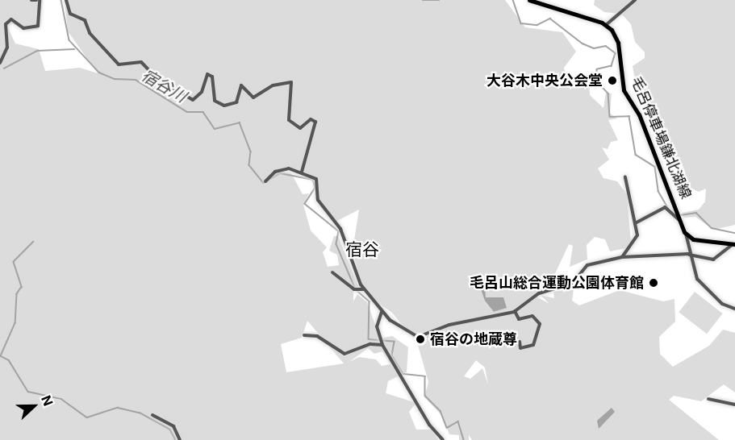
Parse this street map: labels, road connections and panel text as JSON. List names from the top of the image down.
{
  "streets": {
    "main road": ["毛呂停車場鎌北湖線"]
  },
  "districts": ["宿谷"],
  "water": ["宿谷川"],
  "places": ["大谷木中央公会堂", "毛呂山総合運動公園体育館", "宿谷の地蔵尊"],
  "north": "right"
}
